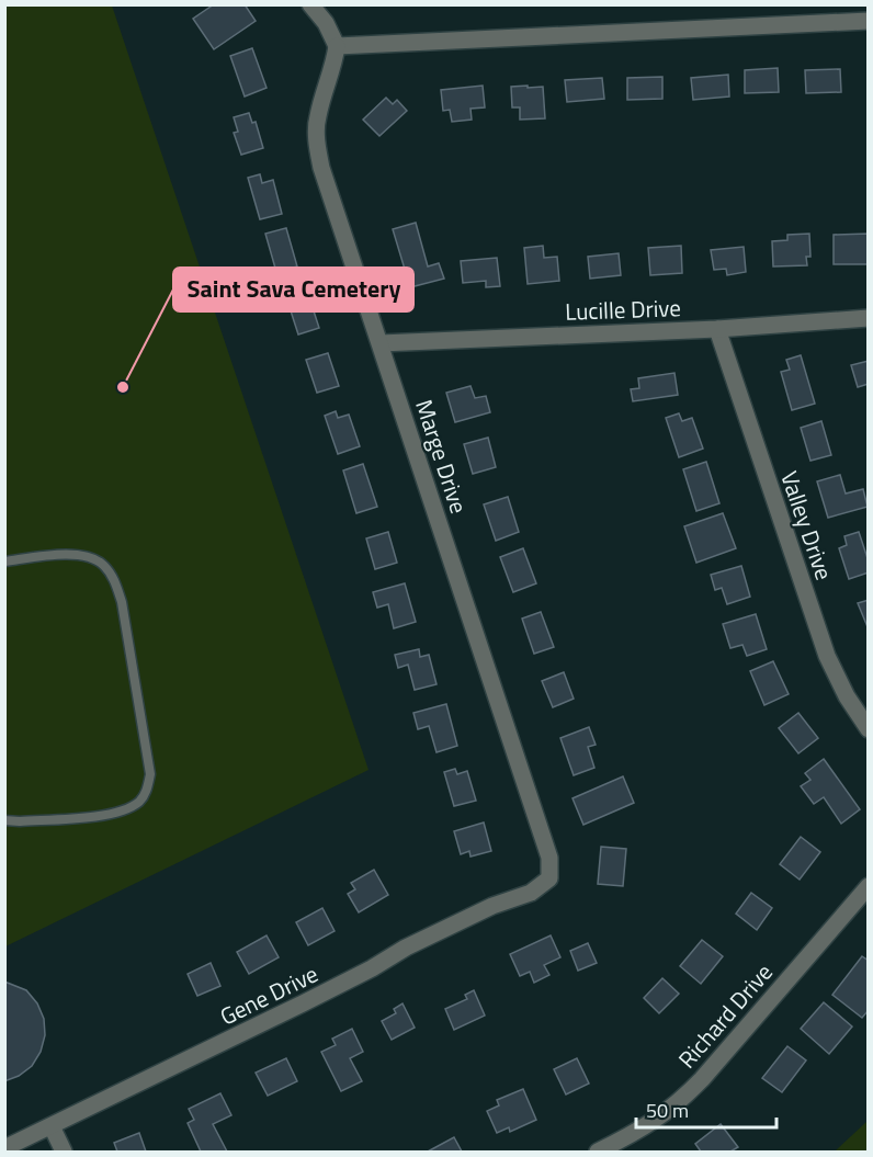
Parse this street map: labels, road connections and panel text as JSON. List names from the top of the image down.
{
  "streets": {
    "street": [
      "Lucille Drive",
      "Marge Drive",
      "Valley Drive",
      "Gene Drive",
      "Richard Drive"
    ]
  },
  "crossings": [
    ["Lucille Drive", "Marge Drive"],
    ["Lucille Drive", "Valley Drive"],
    ["Marge Drive", "Gene Drive"]
  ],
  "places": ["Saint Sava Cemetery"],
  "scale_bar": "50 m"
}
